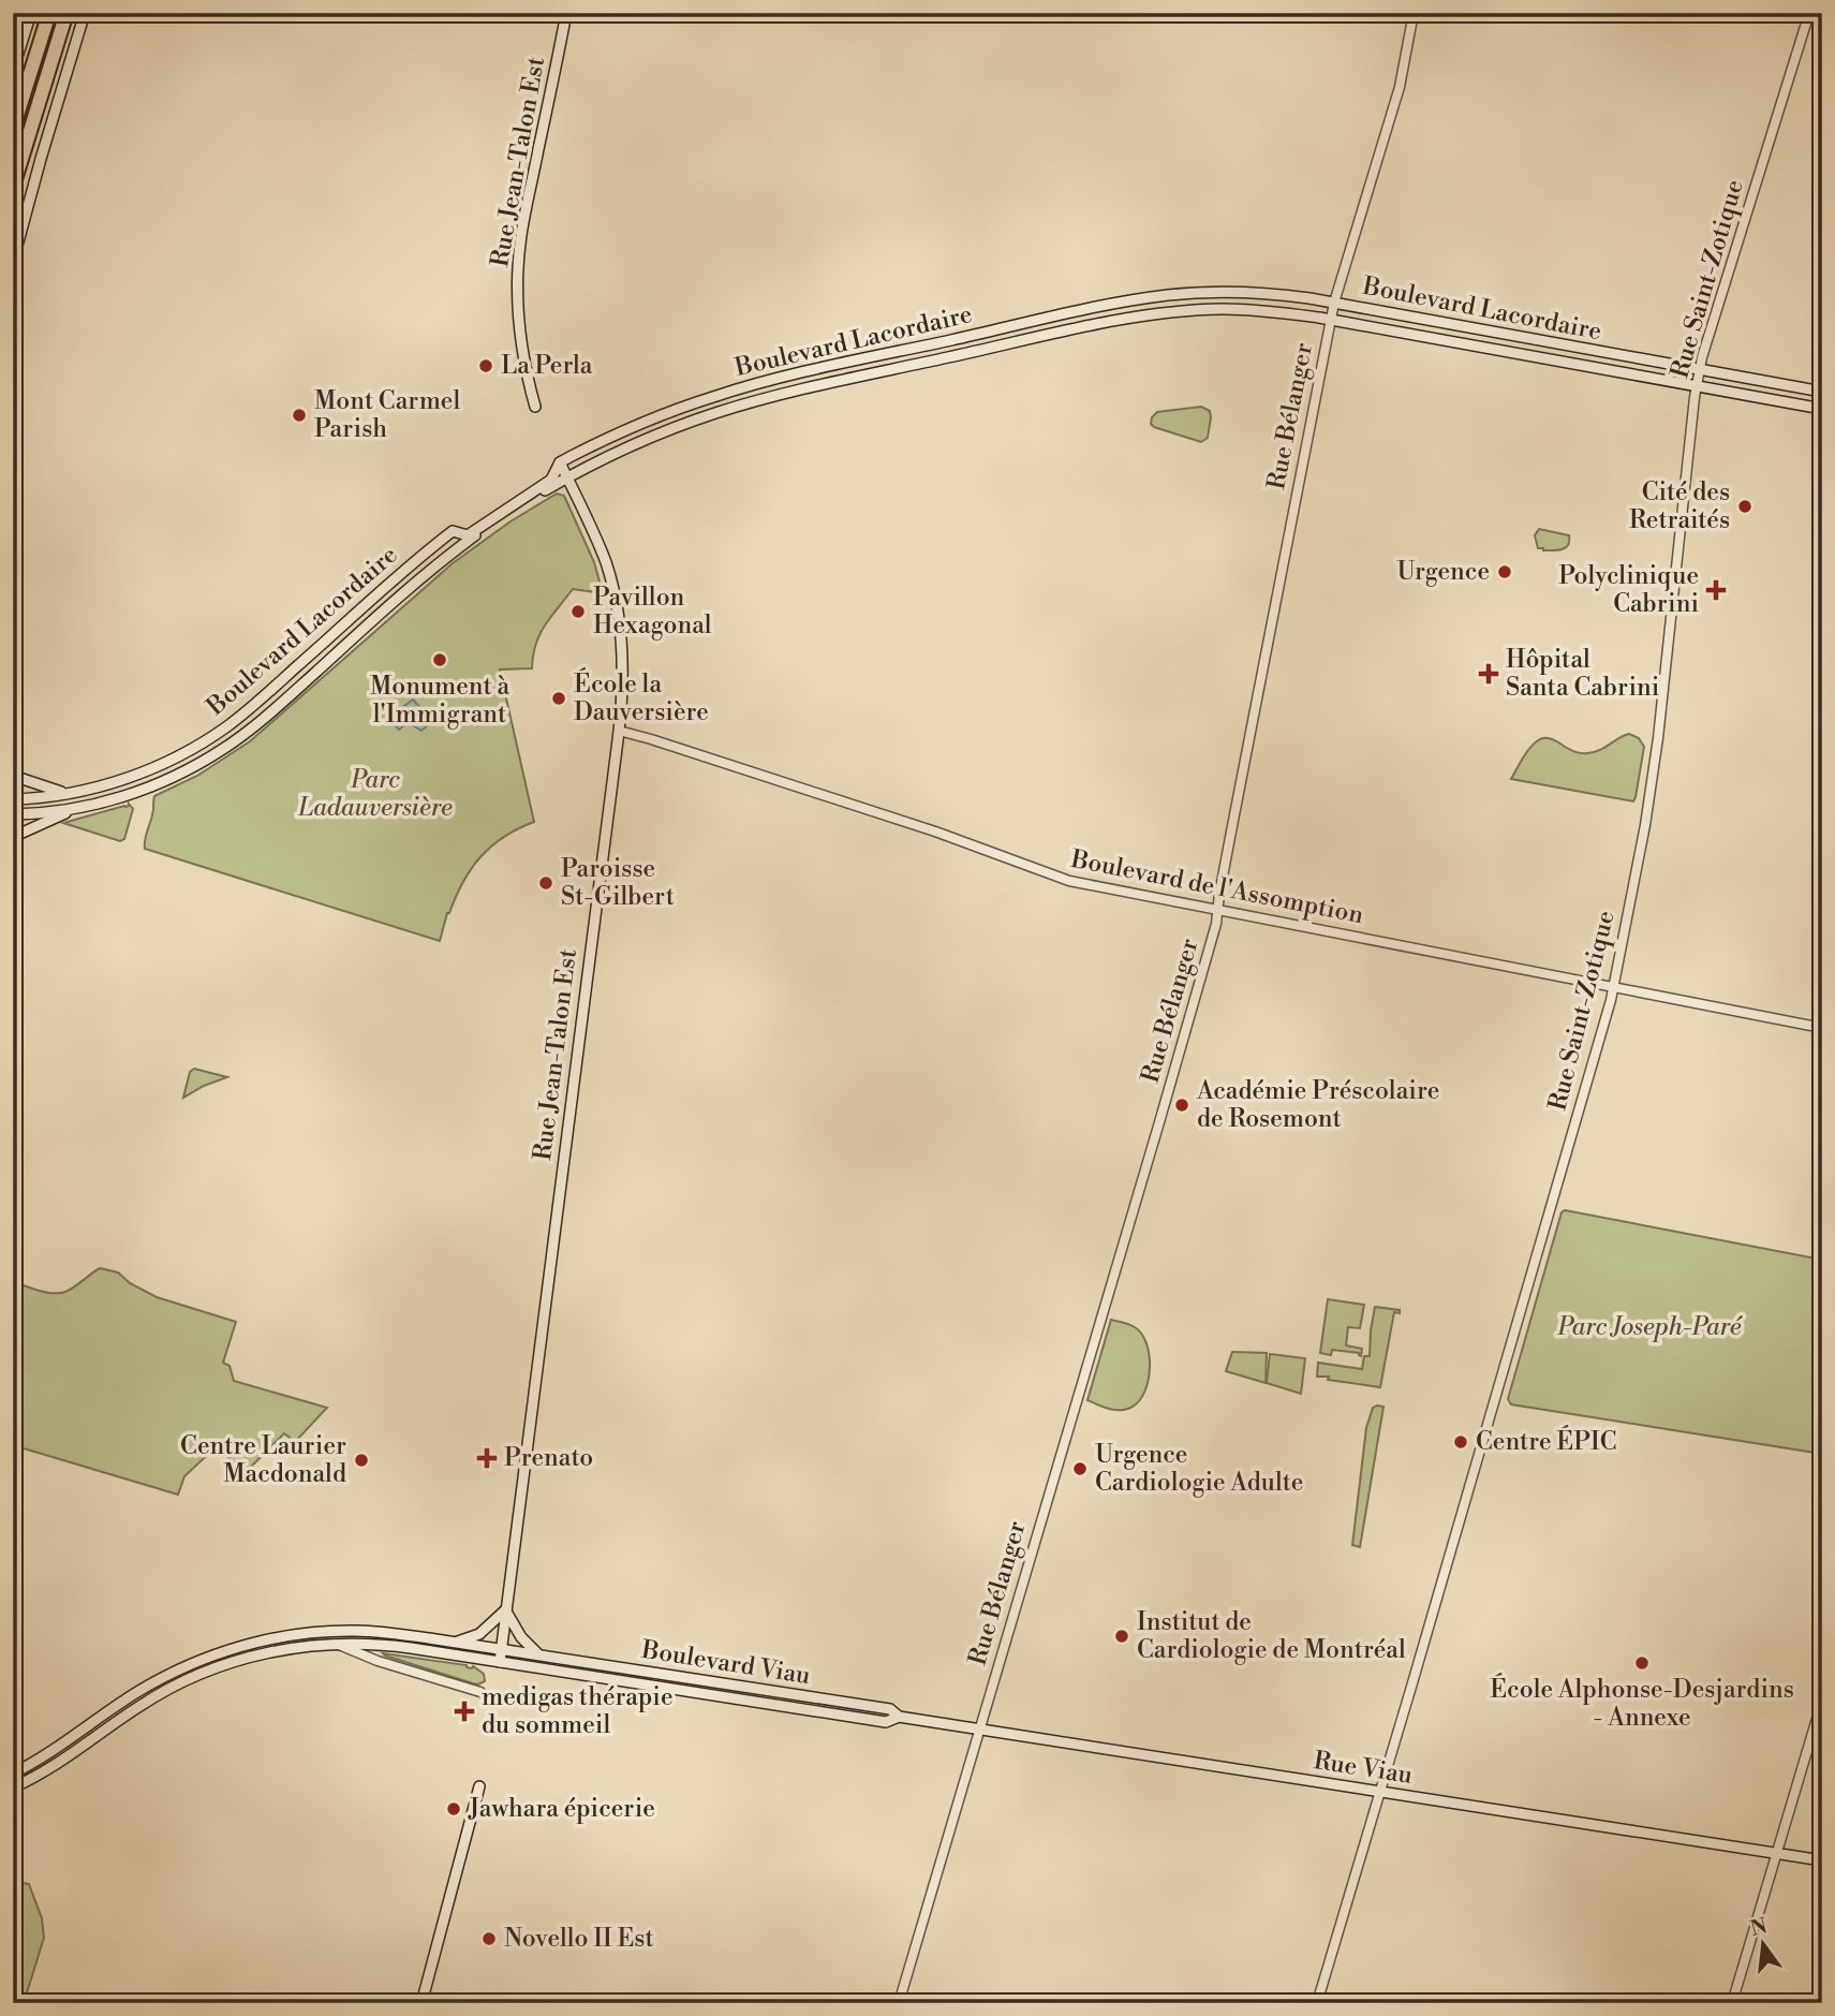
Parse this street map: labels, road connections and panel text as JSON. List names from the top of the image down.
{
  "streets": {
    "main road": [
      "Rue Jean-Talon Est",
      "Boulevard Lacordaire",
      "Boulevard Viau",
      "Rue Viau"
    ],
    "street": ["Rue Saint-Zotique", "Rue Bélanger", "Boulevard de l'Assomption"]
  },
  "crossings": [
    ["Rue Jean-Talon Est", "Boulevard Lacordaire"],
    ["Rue Jean-Talon Est", "Boulevard de l'Assomption"],
    ["Rue Jean-Talon Est", "Boulevard Viau"],
    ["Rue Saint-Zotique", "Boulevard Lacordaire"],
    ["Rue Saint-Zotique", "Boulevard de l'Assomption"],
    ["Rue Saint-Zotique", "Rue Viau"],
    ["Boulevard Lacordaire", "Rue Bélanger"],
    ["Rue Bélanger", "Boulevard de l'Assomption"],
    ["Rue Bélanger", "Rue Viau"],
    ["Boulevard Viau", "Rue Viau"]
  ],
  "parks": ["Parc Ladauversière", "Parc Joseph-Paré"],
  "places": {
    "other": [
      "La Perla",
      "Mont Carmel Parish",
      "Cité des Retraités",
      "Urgence",
      "Pavillon Hexagonal",
      "Monument à l'Immigrant",
      "École la Dauversière",
      "Paroisse St-Gilbert",
      "Académie Préscolaire de Rosemont",
      "Centre ÉPIC",
      "Centre Laurier Macdonald",
      "Urgence Cardiologie Adulte",
      "Institut de Cardiologie de Montréal",
      "École Alphonse-Desjardins - Annexe",
      "Jawhara épicerie",
      "Novello II Est"
    ],
    "health": [
      "Polyclinique Cabrini",
      "Hôpital Santa Cabrini",
      "Prenato",
      "medigas thérapie du sommeil"
    ]
  },
  "north": "top"
}
